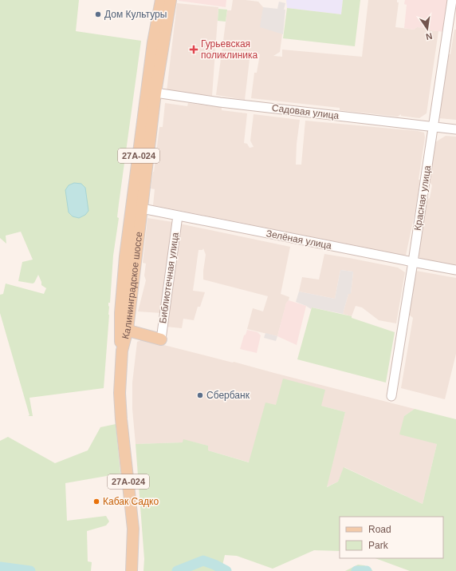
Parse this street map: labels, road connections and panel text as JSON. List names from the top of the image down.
{
  "streets": {
    "main road": ["27А-024", "Калининградское шоссе"],
    "street": [
      "Садовая улица",
      "Красная улица",
      "Зелёная улица",
      "Библиотечная улица"
    ]
  },
  "crossings": [
    ["Садовая улица", "Красная улица"],
    ["Садовая улица", "Калининградское шоссе"],
    ["27А-024", "Калининградское шоссе"],
    ["Красная улица", "Зелёная улица"],
    ["Зелёная улица", "Библиотечная улица"],
    ["Зелёная улица", "Калининградское шоссе"]
  ],
  "places": {
    "other": ["Дом Культуры", "Сбербанк", "Кабак Садко"],
    "health": ["Гурьевская поликлиника"]
  },
  "legend": ["Road", "Park"],
  "north": "bottom"
}
